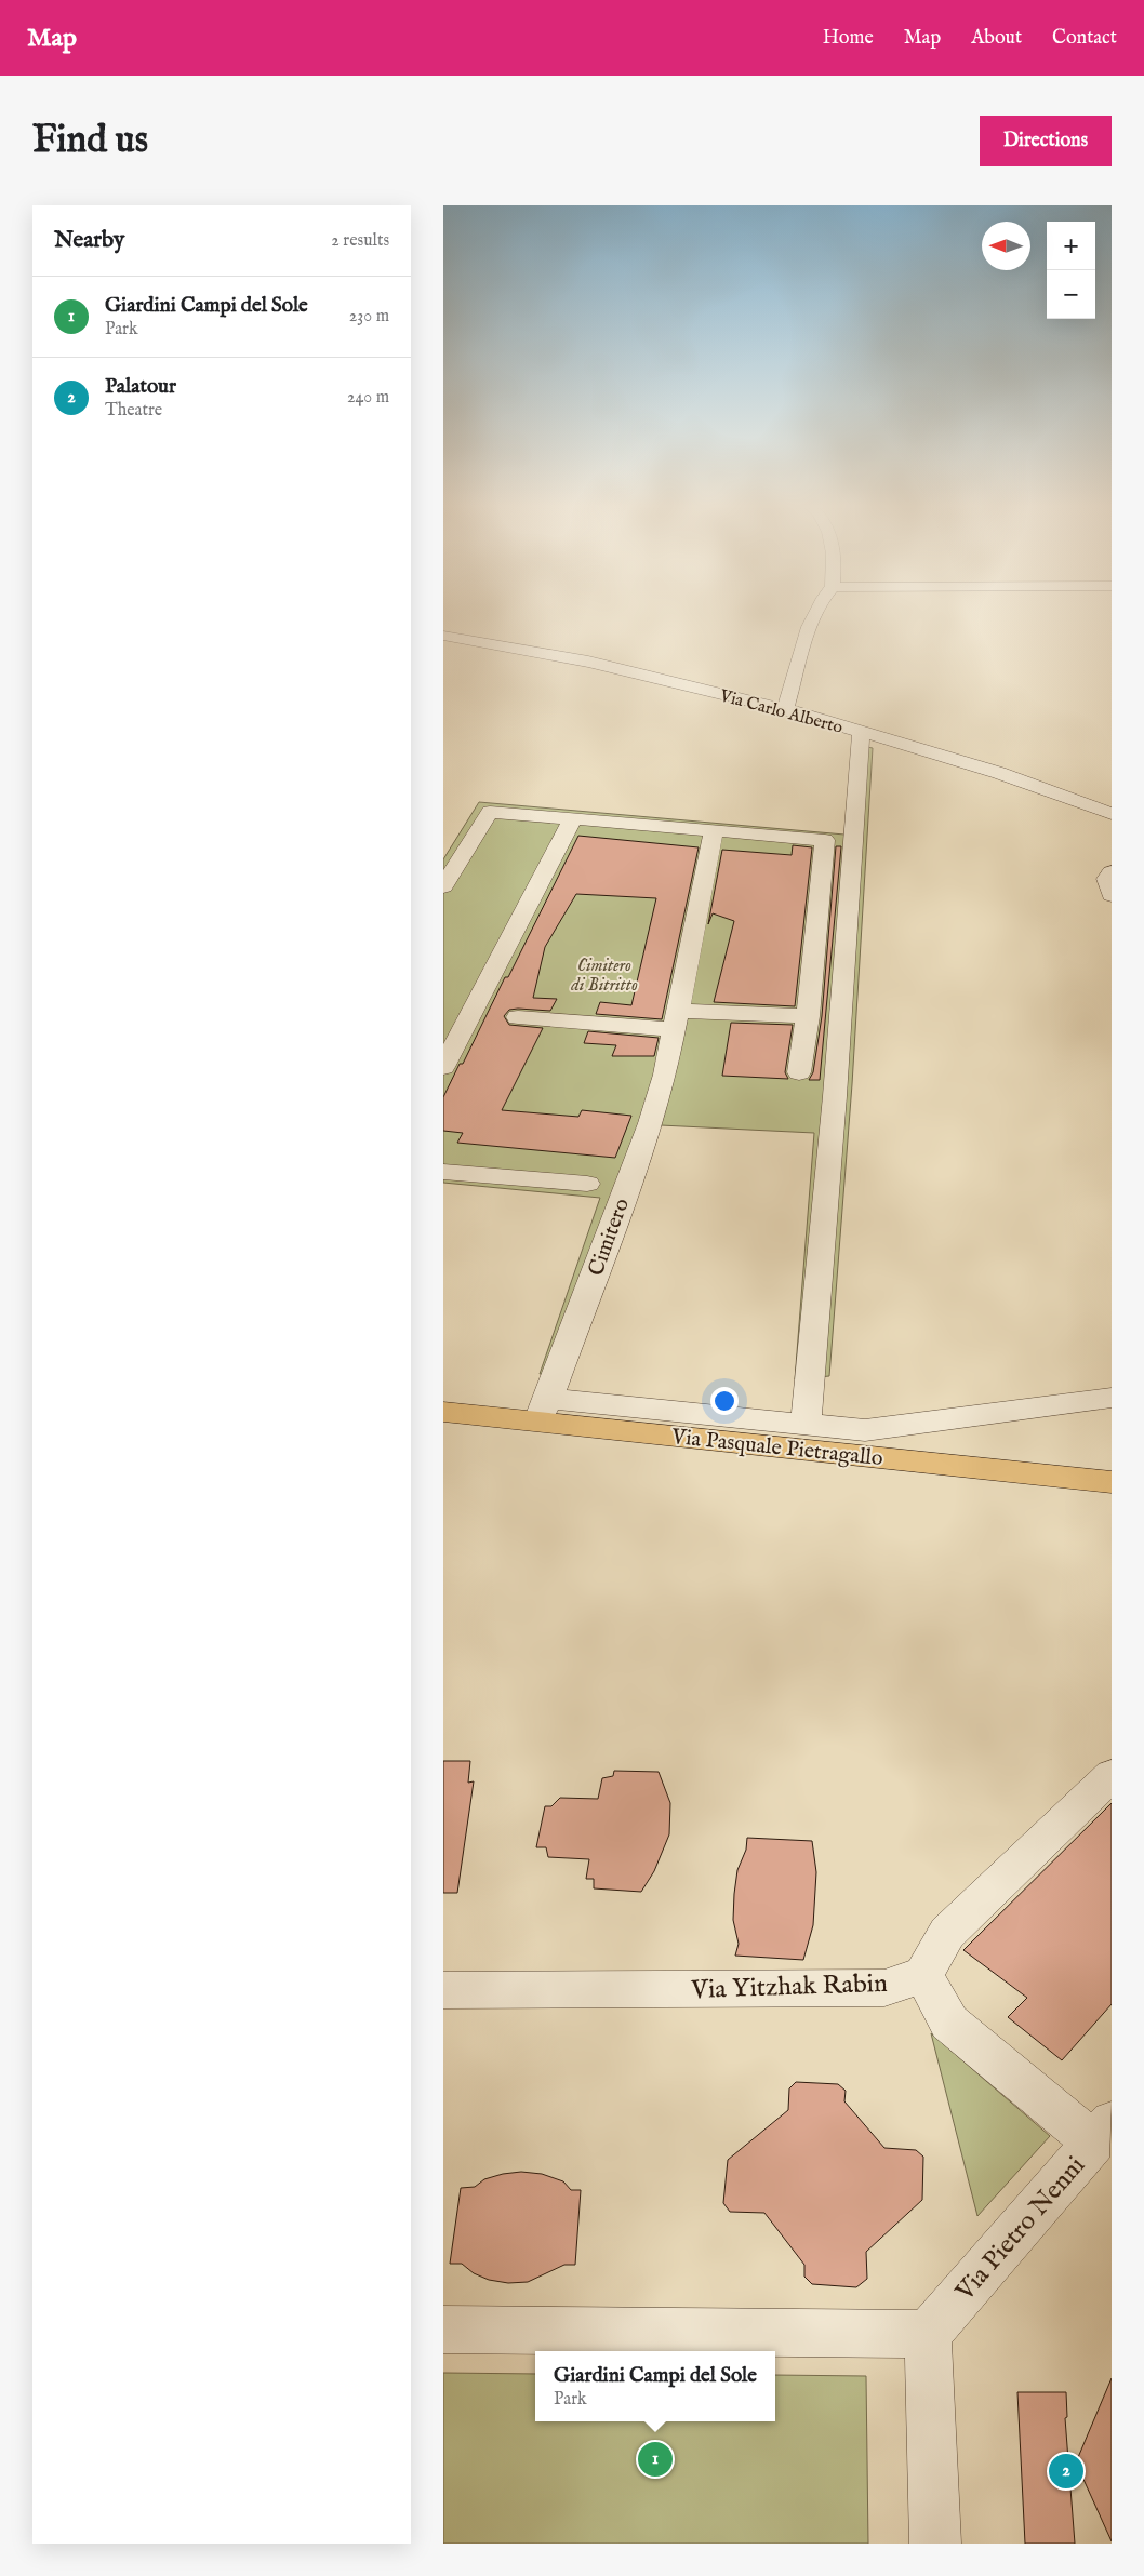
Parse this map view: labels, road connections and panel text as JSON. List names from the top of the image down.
{
  "streets": {
    "main road": ["Via Pasquale Pietragallo"],
    "street": [
      "Via Carlo Alberto",
      "Cimitero",
      "Via Yitzhak Rabin",
      "Via Pietro Nenni"
    ]
  },
  "crossings": [
    ["Cimitero", "Via Pasquale Pietragallo"]
  ],
  "parks": ["Cimitero di Bitritto"],
  "north": "left",
  "page": {
    "header": "Map",
    "nav": [
      "Home",
      "Map",
      "About",
      "Contact"
    ],
    "buttons": "Directions",
    "title": "Find us",
    "heading": ["Nearby", "2 results"],
    "map_buttons": ["+", "−"],
    "list": [
      {
        "mark": "1",
        "name": "Giardini Campi del Sole",
        "note": "Park",
        "value": "230 m"
      },
      {
        "mark": "2",
        "name": "Palatour",
        "note": "Theatre",
        "value": "240 m"
      }
    ],
    "popup": ["Giardini Campi del Sole", "Park"],
    "pins": ["1", "2"]
  }
}
